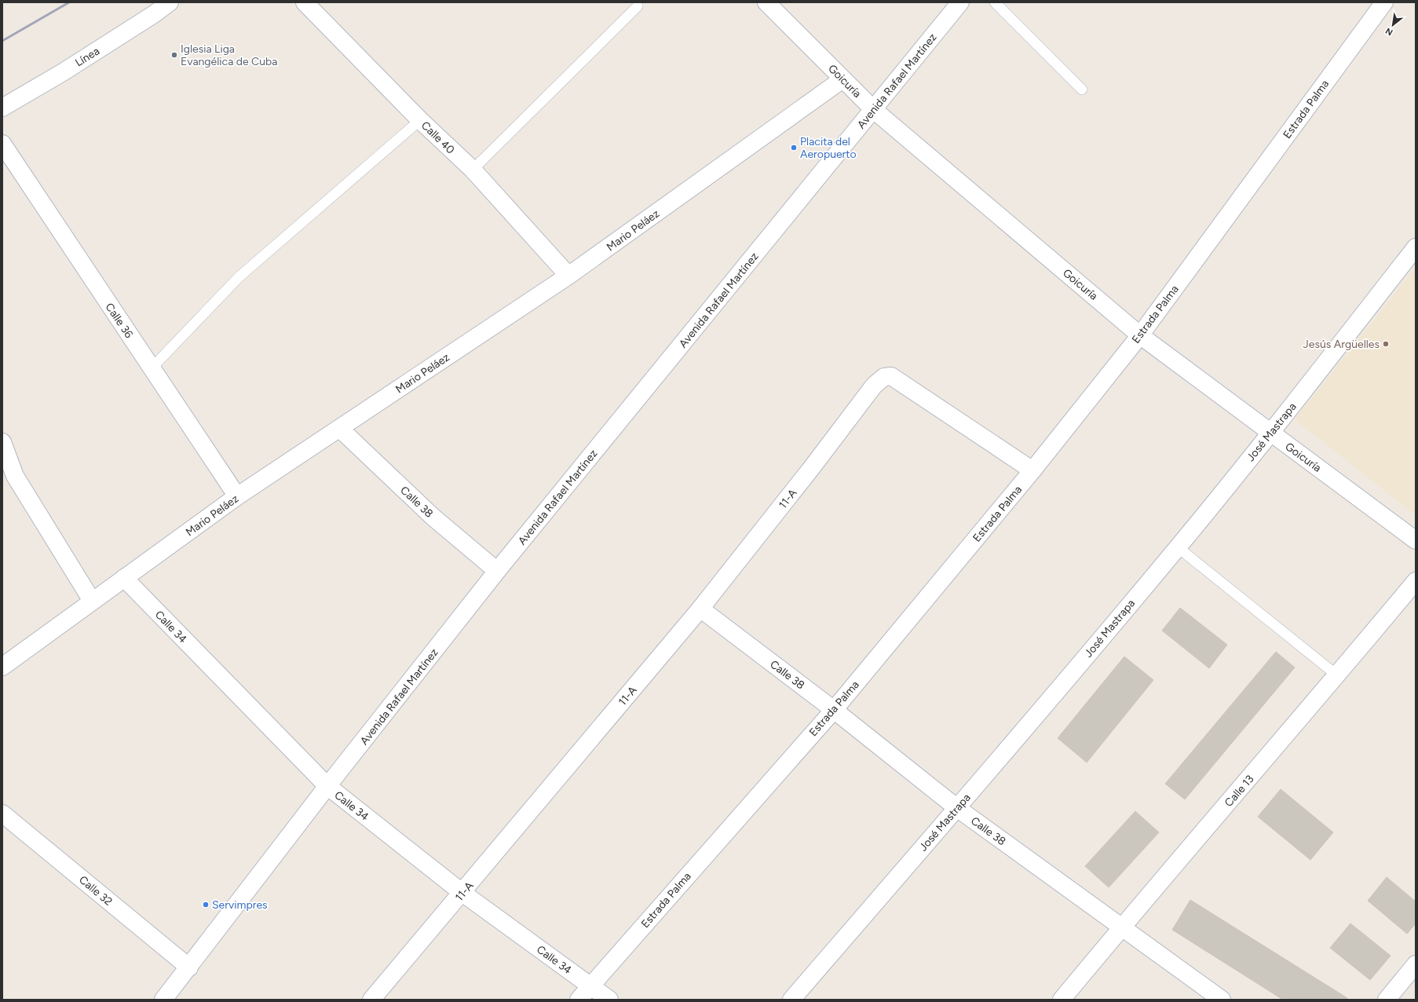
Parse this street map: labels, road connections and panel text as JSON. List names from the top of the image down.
{
  "streets": {
    "street": [
      "Línea",
      "Goicuría",
      "Avenida Rafael Martínez",
      "Estrada Palma",
      "Calle 40",
      "Mario Peláez",
      "Calle 36",
      "José Mastrapa",
      "11-A",
      "Calle 38",
      "Calle 34",
      "Calle 13",
      "Calle 32"
    ]
  },
  "crossings": [
    ["Goicuría", "Avenida Rafael Martínez"],
    ["Goicuría", "Estrada Palma"],
    ["Goicuría", "Mario Peláez"],
    ["Goicuría", "José Mastrapa"],
    ["Avenida Rafael Martínez", "Calle 38"],
    ["Avenida Rafael Martínez", "Calle 34"],
    ["Avenida Rafael Martínez", "Calle 32"],
    ["Estrada Palma", "11-A"],
    ["Estrada Palma", "Calle 38"],
    ["Estrada Palma", "Calle 34"],
    ["Calle 40", "Mario Peláez"],
    ["Mario Peláez", "Calle 36"],
    ["Mario Peláez", "Calle 38"],
    ["Mario Peláez", "Calle 34"],
    ["José Mastrapa", "Calle 38"],
    ["11-A", "Calle 38"],
    ["11-A", "Calle 34"],
    ["Calle 38", "Calle 13"]
  ],
  "places": [
    "Iglesia Liga Evangélica de Cuba",
    "Placita del Aeropuerto",
    "Jesús Argüelles",
    "Servimpres"
  ],
  "north": "bottom left"
}
